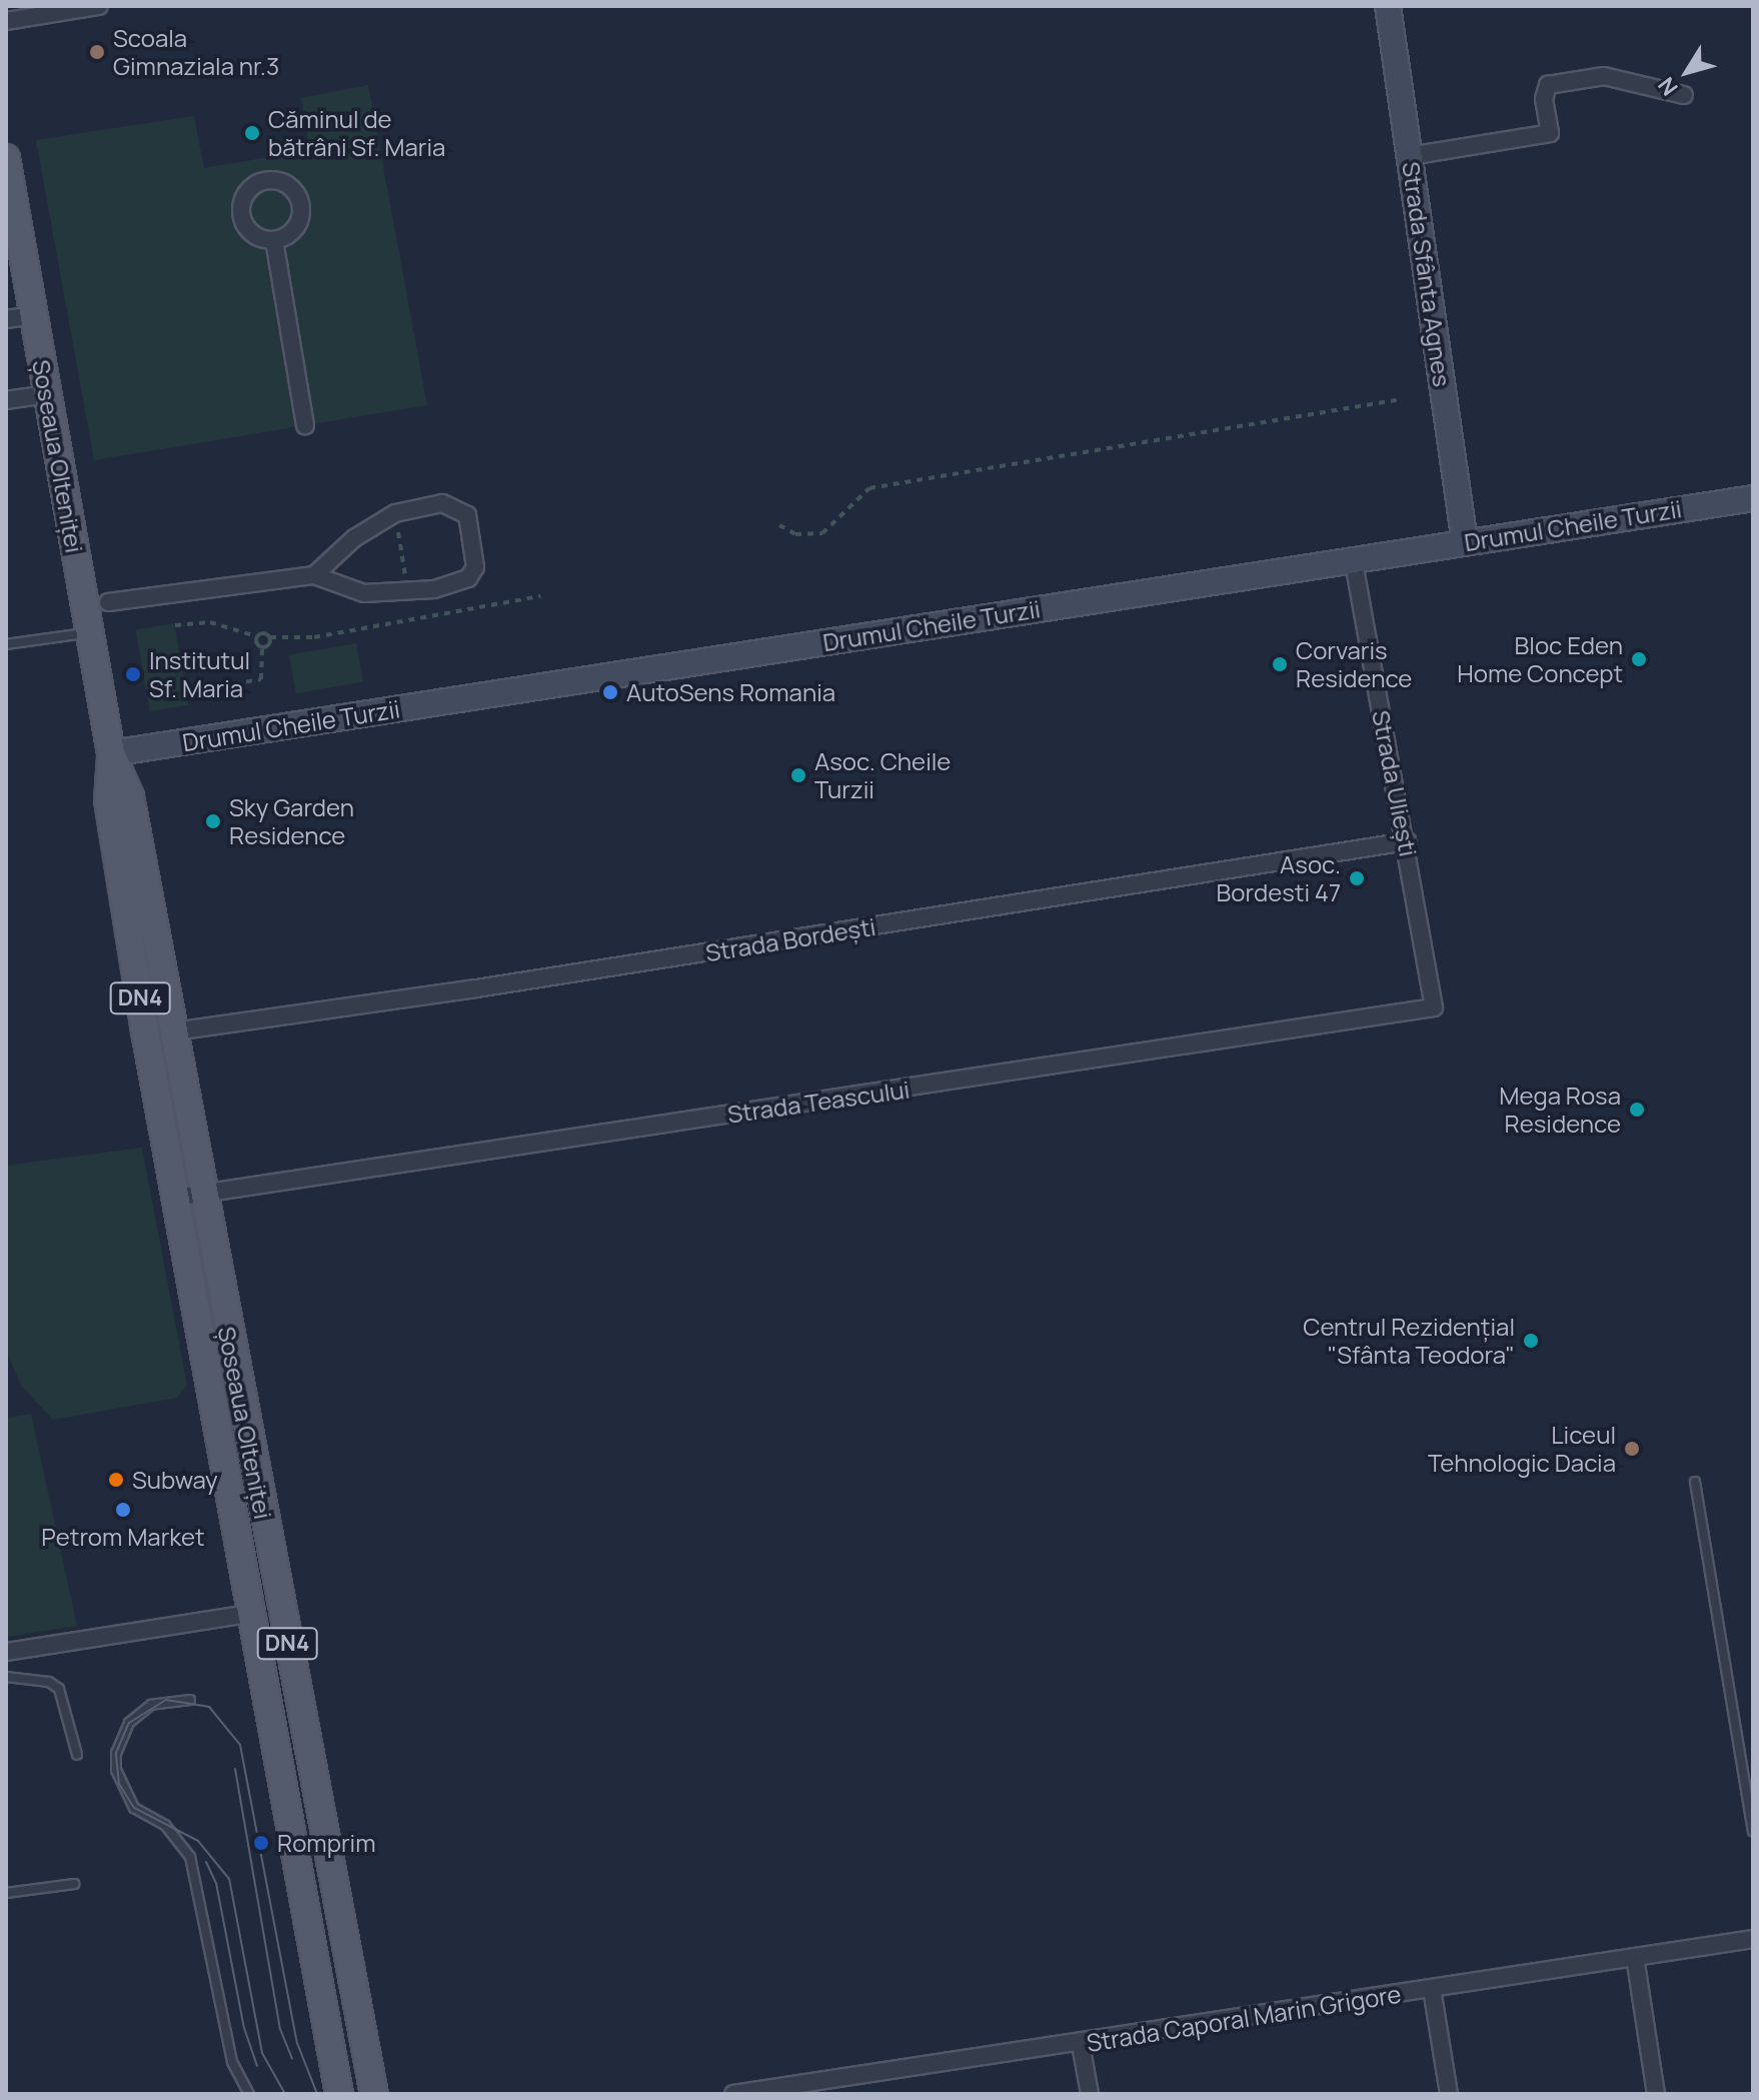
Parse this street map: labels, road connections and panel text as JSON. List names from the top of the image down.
{
  "streets": {
    "main road": ["Șoseaua Olteniței", "DN4"],
    "street": [
      "Strada Sfânta Agnes",
      "Drumul Cheile Turzii",
      "Strada Uliești",
      "Strada Bordești",
      "Strada Teascului",
      "Strada Caporal Marin Grigore"
    ]
  },
  "crossings": [
    ["Strada Sfânta Agnes", "Drumul Cheile Turzii"],
    ["Șoseaua Olteniței", "Drumul Cheile Turzii"],
    ["Șoseaua Olteniței", "Strada Bordești"],
    ["Șoseaua Olteniței", "Strada Teascului"],
    ["Drumul Cheile Turzii", "Strada Uliești"],
    ["Strada Uliești", "Strada Bordești"],
    ["Strada Uliești", "Strada Teascului"]
  ],
  "places": [
    "Scoala Gimnaziala nr.3",
    "Căminul de bătrâni Sf. Maria",
    "Bloc Eden Home Concept",
    "Corvaris Residence",
    "Institutul Sf. Maria",
    "AutoSens Romania",
    "Asoc. Cheile Turzii",
    "Sky Garden Residence",
    "Asoc. Bordesti 47",
    "Mega Rosa Residence",
    "Centrul Rezidențial \"Sfânta Teodora\"",
    "Liceul Tehnologic Dacia",
    "Subway",
    "Petrom Market",
    "Romprim"
  ],
  "north": "bottom left"
}
